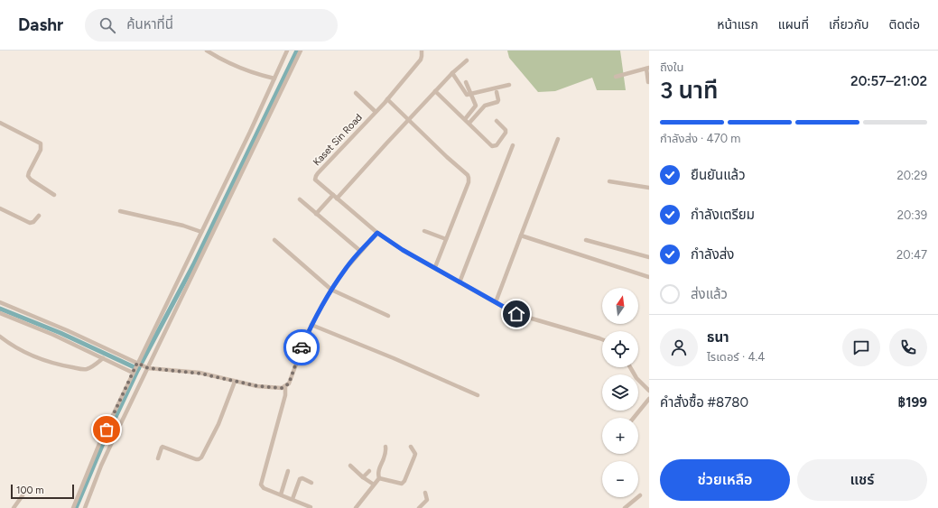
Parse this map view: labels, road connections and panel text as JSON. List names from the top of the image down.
{
  "streets": {
    "street": ["Kaset Sin Road"]
  },
  "scale_bar": "100 m",
  "north": "top",
  "page": {
    "header": "Dashr",
    "search": "ค้นหาที่นี่",
    "nav": [
      "หน้าแรก",
      "แผนที่",
      "เกี่ยวกับ",
      "ติดต่อ"
    ],
    "heading": ["3 นาที", "ถึงใน", "20:57–21:02"],
    "panel": [
      "ธนา",
      "ไรเดอร์ · 4.4",
      "คำสั่งซื้อ #8780",
      "฿199"
    ],
    "bar": "กำลังส่ง · 470 m",
    "list": [
      ["ยืนยันแล้ว", "20:29"],
      ["กำลังเตรียม", "20:39"],
      ["กำลังส่ง", "20:47"],
      "ส่งแล้ว"
    ],
    "map_buttons": ["+", "−"],
    "buttons": ["ช่วยเหลือ", "แชร์"],
    "scale": "100 m"
  }
}
